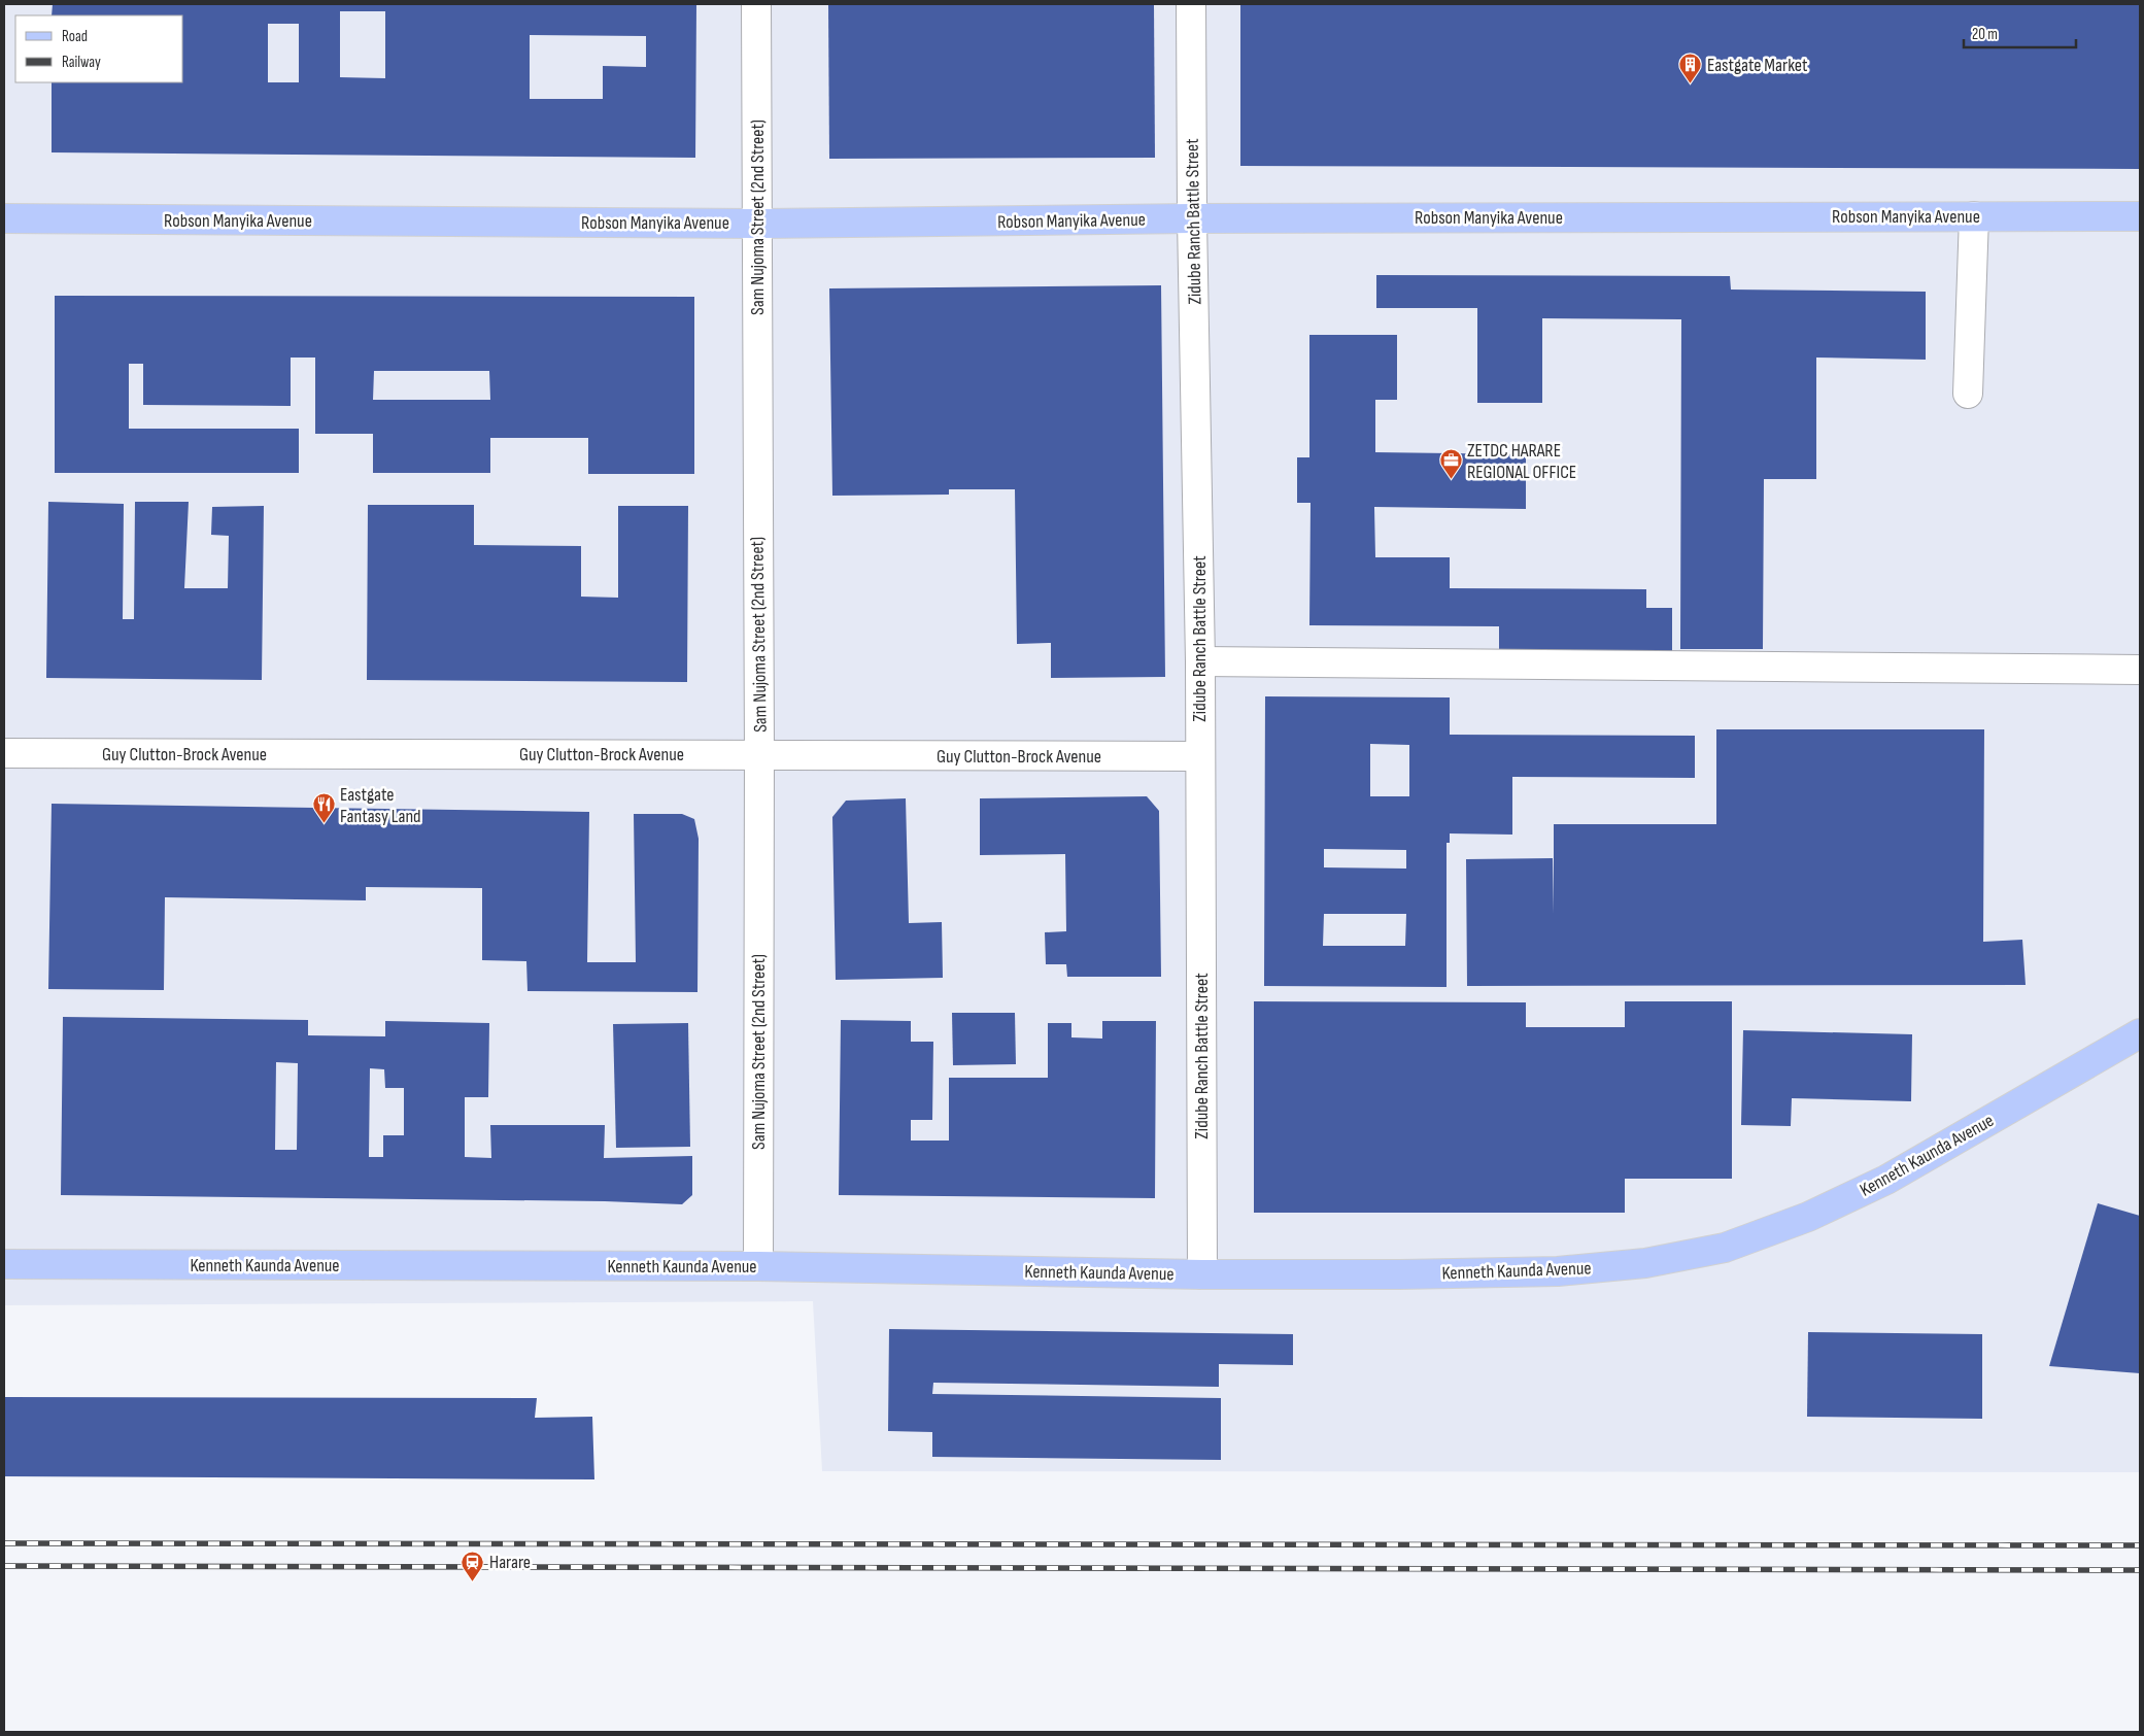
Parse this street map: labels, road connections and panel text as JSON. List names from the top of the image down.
{
  "streets": {
    "main road": ["Robson Manyika Avenue", "Kenneth Kaunda Avenue"],
    "street": ["Sam Nujoma Street (2nd Street)", "Zidube Ranch Battle Street", "Guy Clutton-Brock Avenue"]
  },
  "crossings": [
    ["Robson Manyika Avenue", "Sam Nujoma Street (2nd Street)"],
    ["Robson Manyika Avenue", "Zidube Ranch Battle Street"],
    ["Sam Nujoma Street (2nd Street)", "Guy Clutton-Brock Avenue"],
    ["Sam Nujoma Street (2nd Street)", "Kenneth Kaunda Avenue"],
    ["Zidube Ranch Battle Street", "Guy Clutton-Brock Avenue"],
    ["Zidube Ranch Battle Street", "Kenneth Kaunda Avenue"]
  ],
  "places": {
    "building": ["Eastgate Market"],
    "office": ["ZETDC HARARE REGIONAL OFFICE"],
    "restaurant": ["Eastgate Fantasy Land"],
    "station": ["Harare"]
  },
  "legend": ["Road", "Railway"],
  "scale_bar": "20 m"
}
